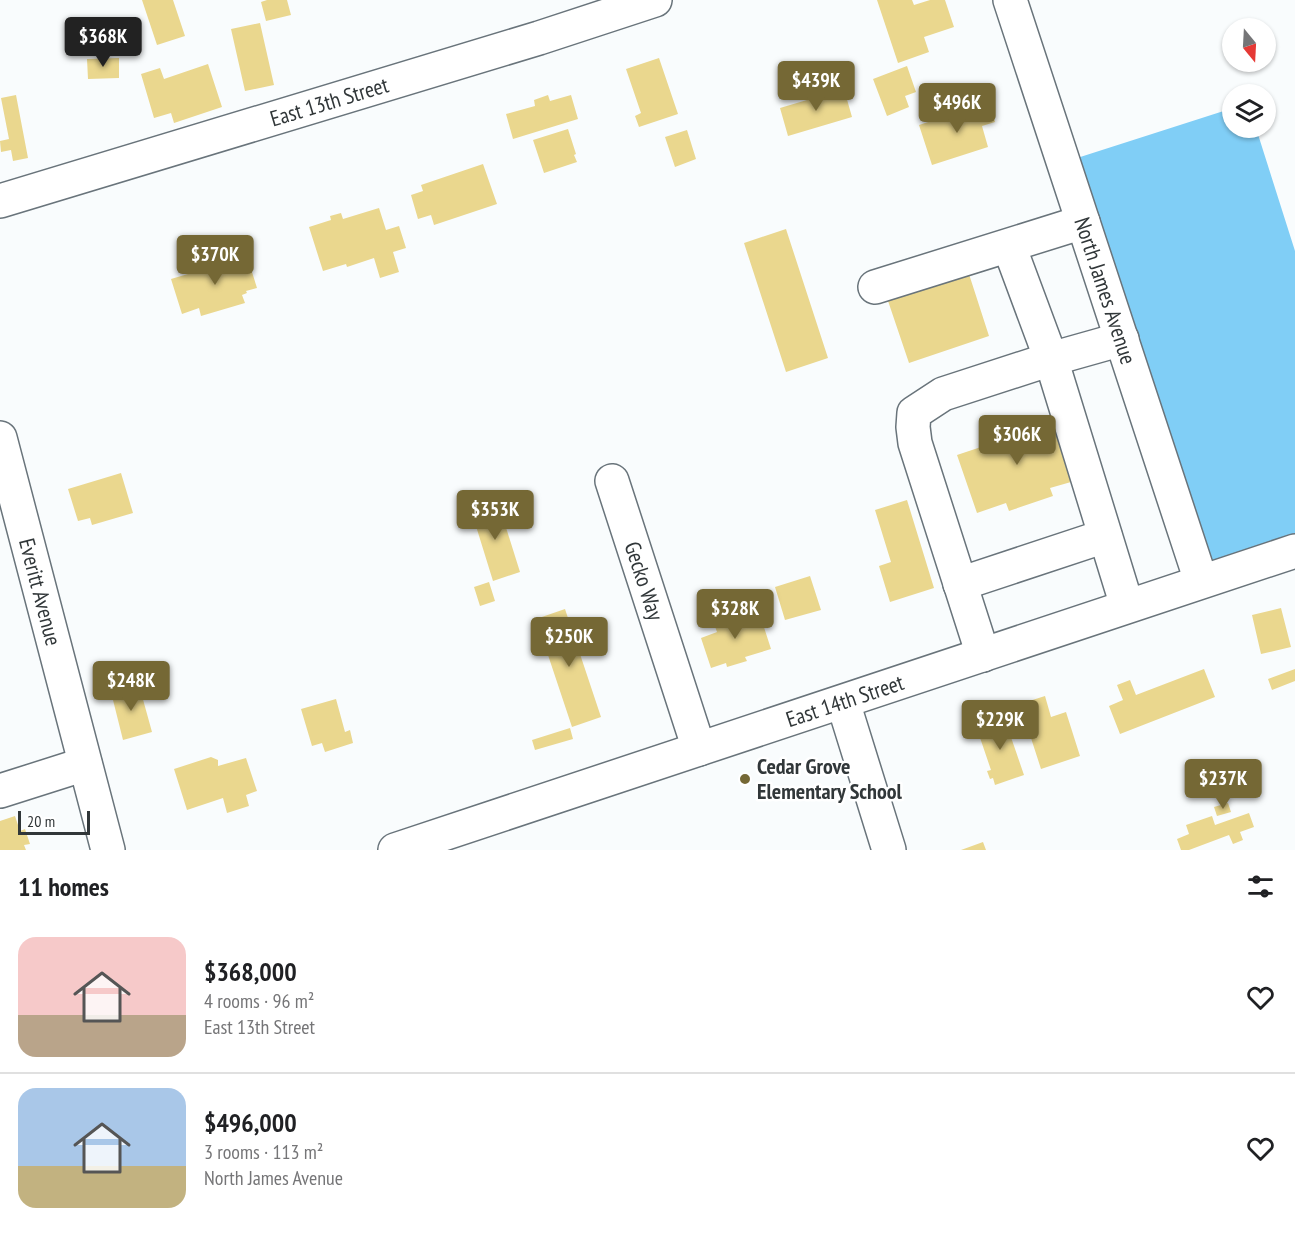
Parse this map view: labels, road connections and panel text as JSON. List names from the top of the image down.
{
  "streets": {
    "street": [
      "East 13th Street",
      "North James Avenue",
      "Gecko Way",
      "Everitt Avenue",
      "East 14th Street"
    ]
  },
  "crossings": [
    ["North James Avenue", "East 14th Street"],
    ["Gecko Way", "East 14th Street"]
  ],
  "places": ["Cedar Grove Elementary School"],
  "scale_bar": "20 m",
  "north": "bottom",
  "page": {
    "price": [
      "$368K",
      "$439K",
      "$496K",
      "$370K",
      "$306K",
      "$353K",
      "$328K",
      "$250K",
      "$248K",
      "$229K",
      "$237K"
    ],
    "scale": "20 m",
    "heading": "11 homes",
    "list": [
      {
        "name": "$368,000",
        "note": "4 rooms · 96 m² · East 13th Street"
      },
      {
        "name": "$496,000",
        "note": "3 rooms · 113 m² · North James Avenue"
      }
    ]
  }
}
